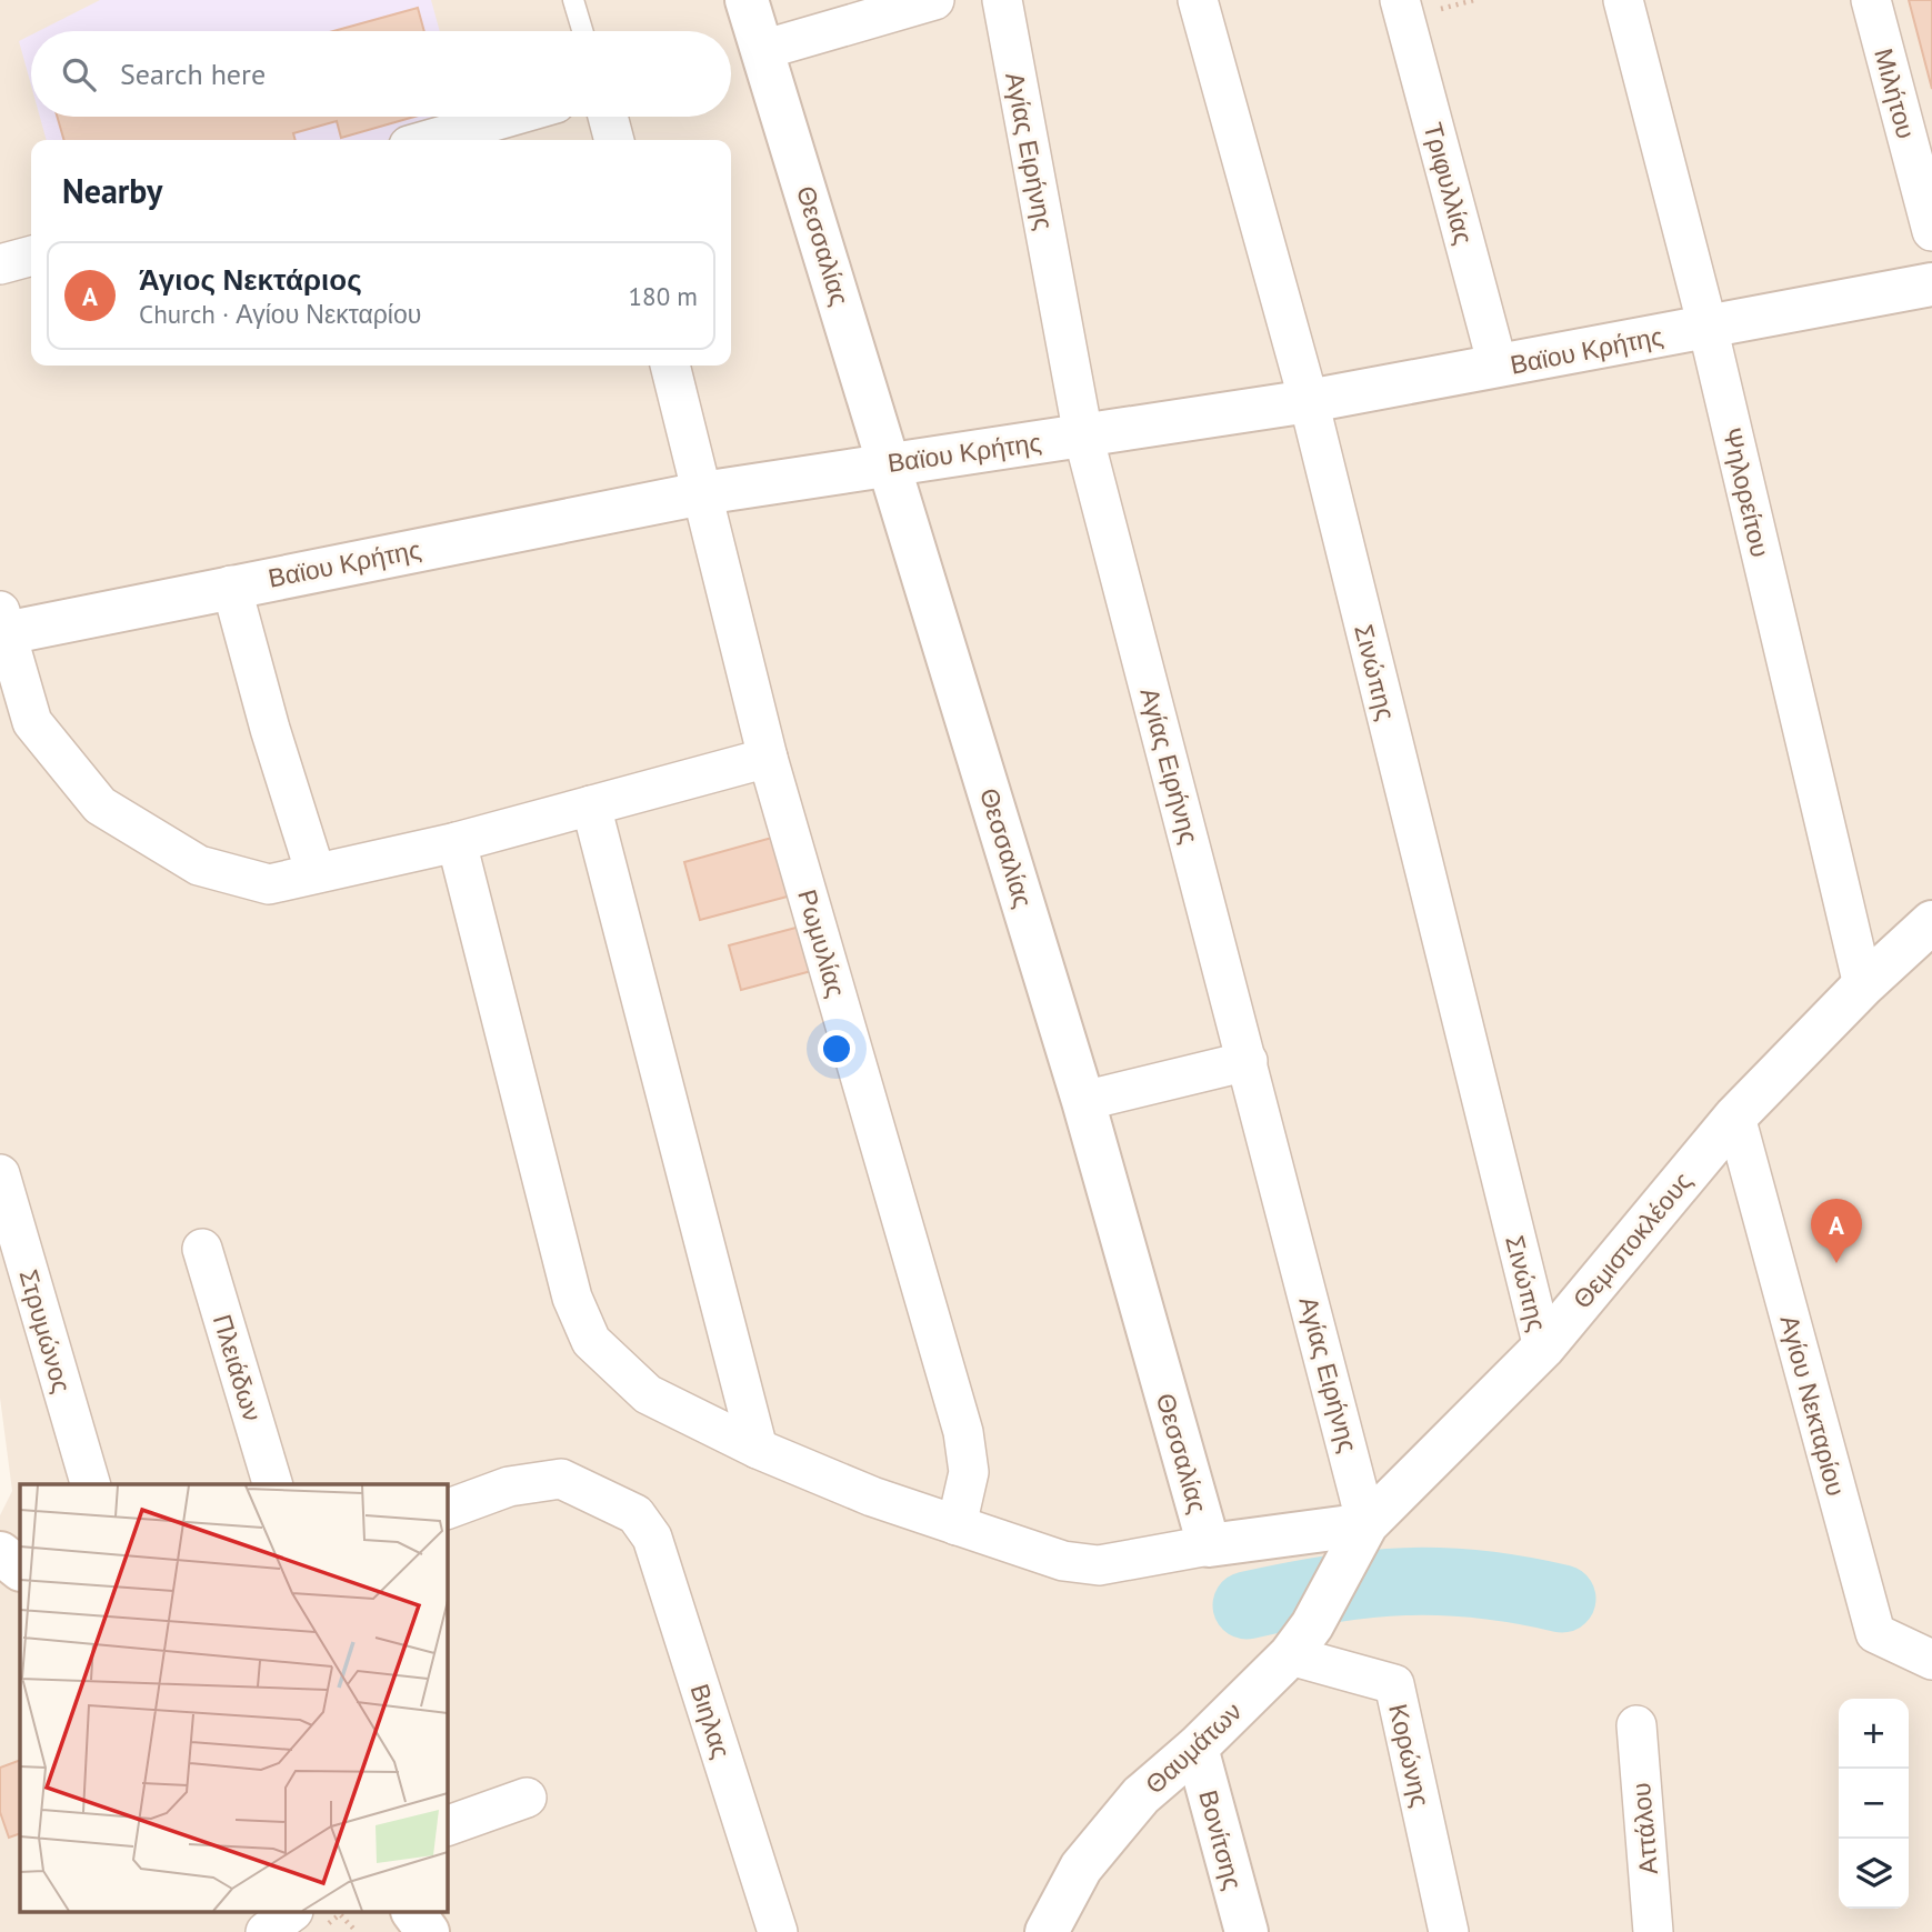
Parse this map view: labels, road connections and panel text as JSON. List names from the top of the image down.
{
  "streets": {
    "street": [
      "Μιλήτου",
      "Αγίας Ειρήνης",
      "Τριφυλλίας",
      "Θεσσαλίας",
      "Βαϊου Κρήτης",
      "Ψηλορείτου",
      "Σινώπης",
      "Ρωμυλίας",
      "Θεμιστοκλέους",
      "Στρυμώνος",
      "Πλειάδων",
      "Αγίου Νεκταρίου",
      "Βιηλας",
      "Θαυμάτων",
      "Κορώνης",
      "Αττάλου",
      "Βονίτσης"
    ]
  },
  "crossings": [
    ["Αγίας Ειρήνης", "Θεσσαλίας"],
    ["Αγίας Ειρήνης", "Βαϊου Κρήτης"],
    ["Αγίας Ειρήνης", "Θεμιστοκλέους"],
    ["Τριφυλλίας", "Βαϊου Κρήτης"],
    ["Θεσσαλίας", "Βαϊου Κρήτης"],
    ["Θεσσαλίας", "Θεμιστοκλέους"],
    ["Βαϊου Κρήτης", "Ψηλορείτου"],
    ["Βαϊου Κρήτης", "Σινώπης"],
    ["Βαϊου Κρήτης", "Ρωμυλίας"],
    ["Ψηλορείτου", "Θεμιστοκλέους"],
    ["Σινώπης", "Θεμιστοκλέους"],
    ["Θεμιστοκλέους", "Αγίου Νεκταρίου"],
    ["Θεμιστοκλέους", "Θαυμάτων"],
    ["Θαυμάτων", "Κορώνης"],
    ["Θαυμάτων", "Βονίτσης"]
  ],
  "page": {
    "search": "Search here",
    "heading": "Nearby",
    "list": [
      {
        "mark": "A",
        "name": "Άγιος Νεκτάριος",
        "note": "Church · Αγίου Νεκταρίου",
        "value": "180 m"
      }
    ],
    "pins": "A",
    "map_buttons": ["+", "−"]
  }
}
